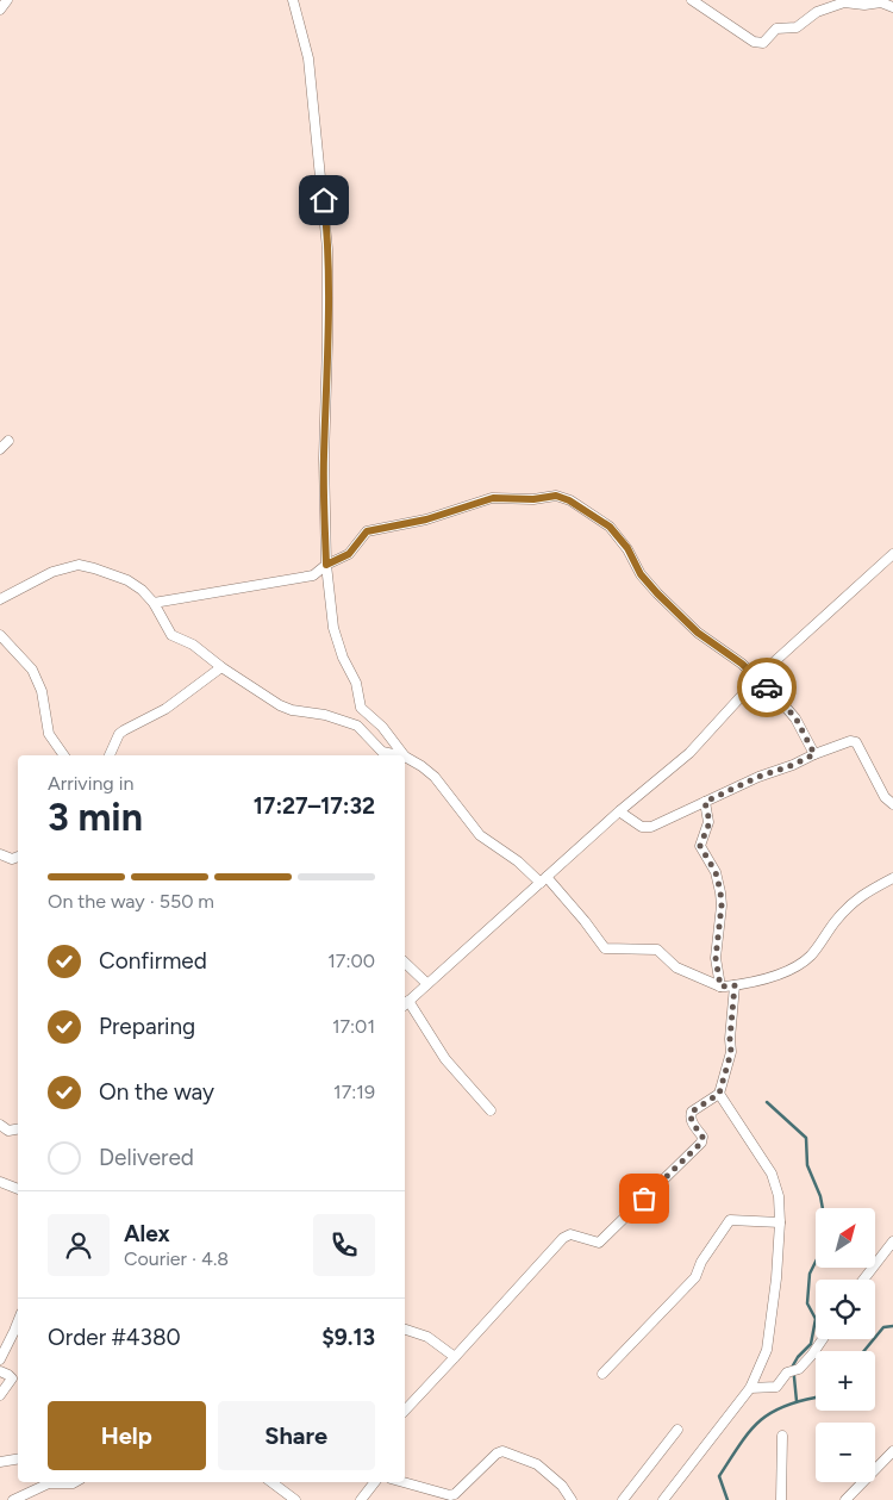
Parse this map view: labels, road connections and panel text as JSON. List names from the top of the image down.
{
  "north": "top right",
  "page": {
    "heading": ["3 min", "Arriving in", "17:27–17:32"],
    "panel": [
      "Alex",
      "Courier · 4.8",
      "Order #4380",
      "$9.13"
    ],
    "bar": "On the way · 550 m",
    "list": [
      ["Confirmed", "17:00"],
      ["Preparing", "17:01"],
      ["On the way", "17:19"],
      "Delivered"
    ],
    "map_buttons": ["+", "−"],
    "buttons": ["Help", "Share"]
  }
}
